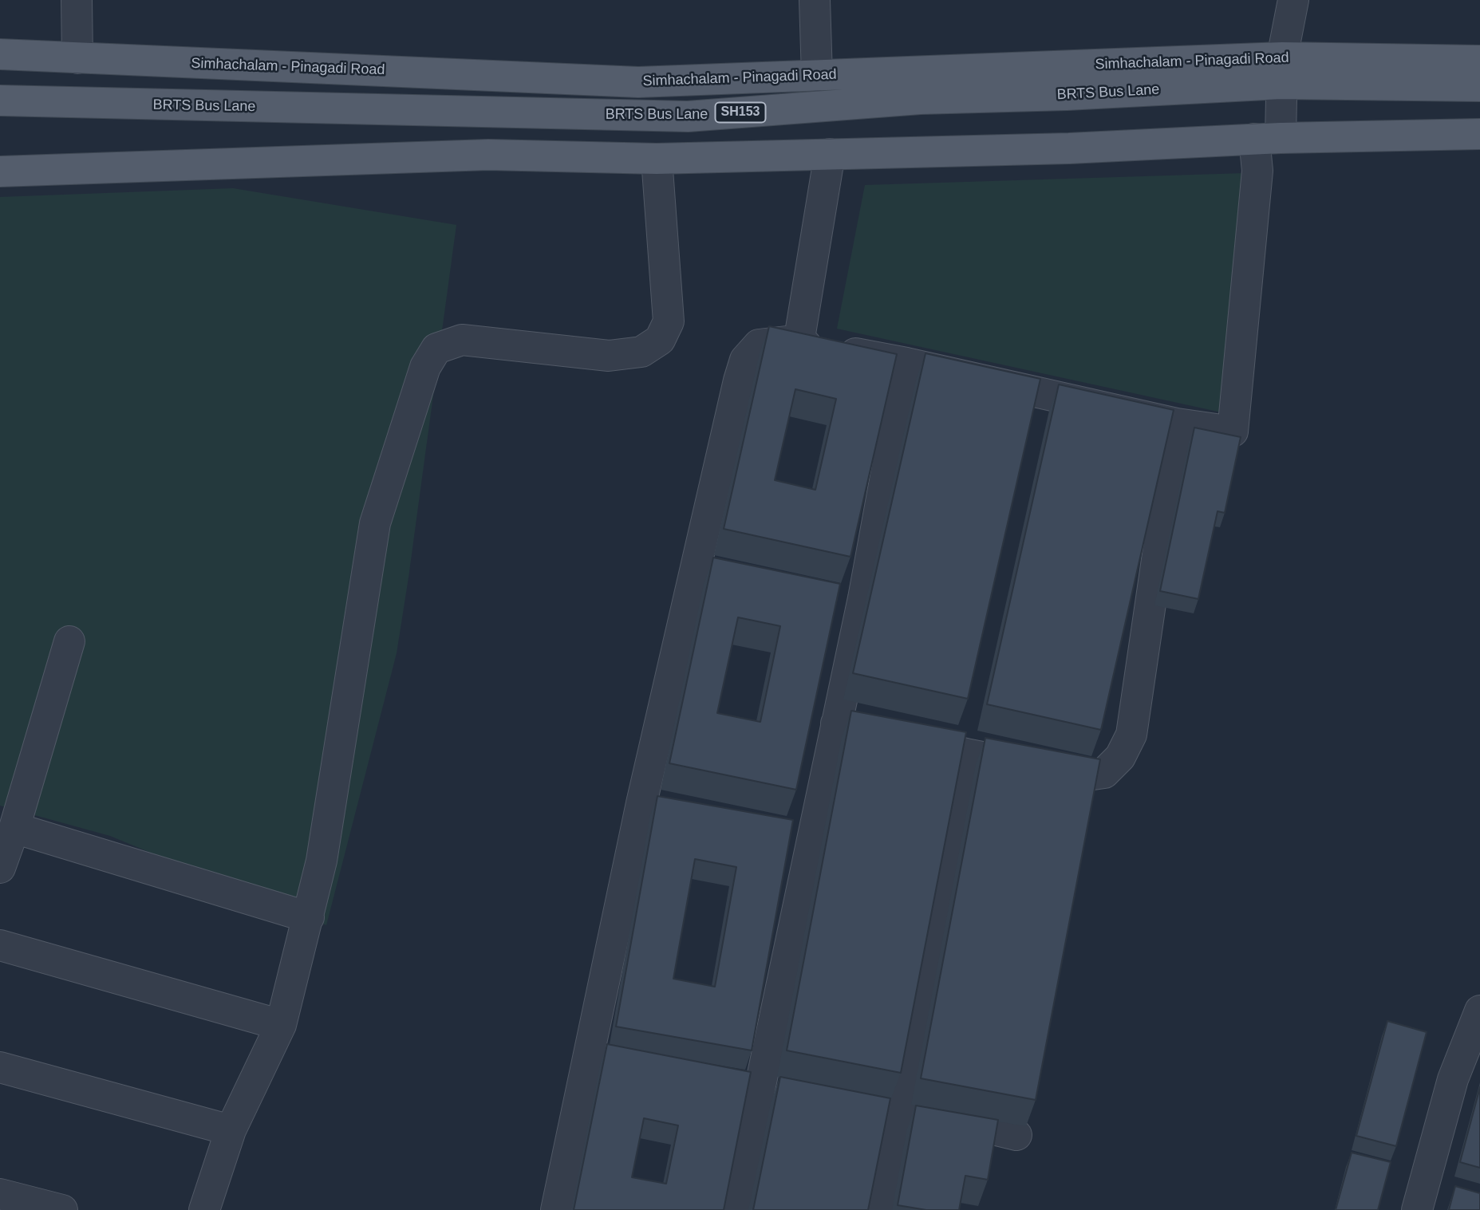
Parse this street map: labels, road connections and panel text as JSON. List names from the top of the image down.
{
  "streets": {
    "main road": ["Simhachalam - Pinagadi Road", "BRTS Bus Lane", "SH153"]
  },
  "crossings": [
    ["Simhachalam - Pinagadi Road", "BRTS Bus Lane"]
  ]
}
